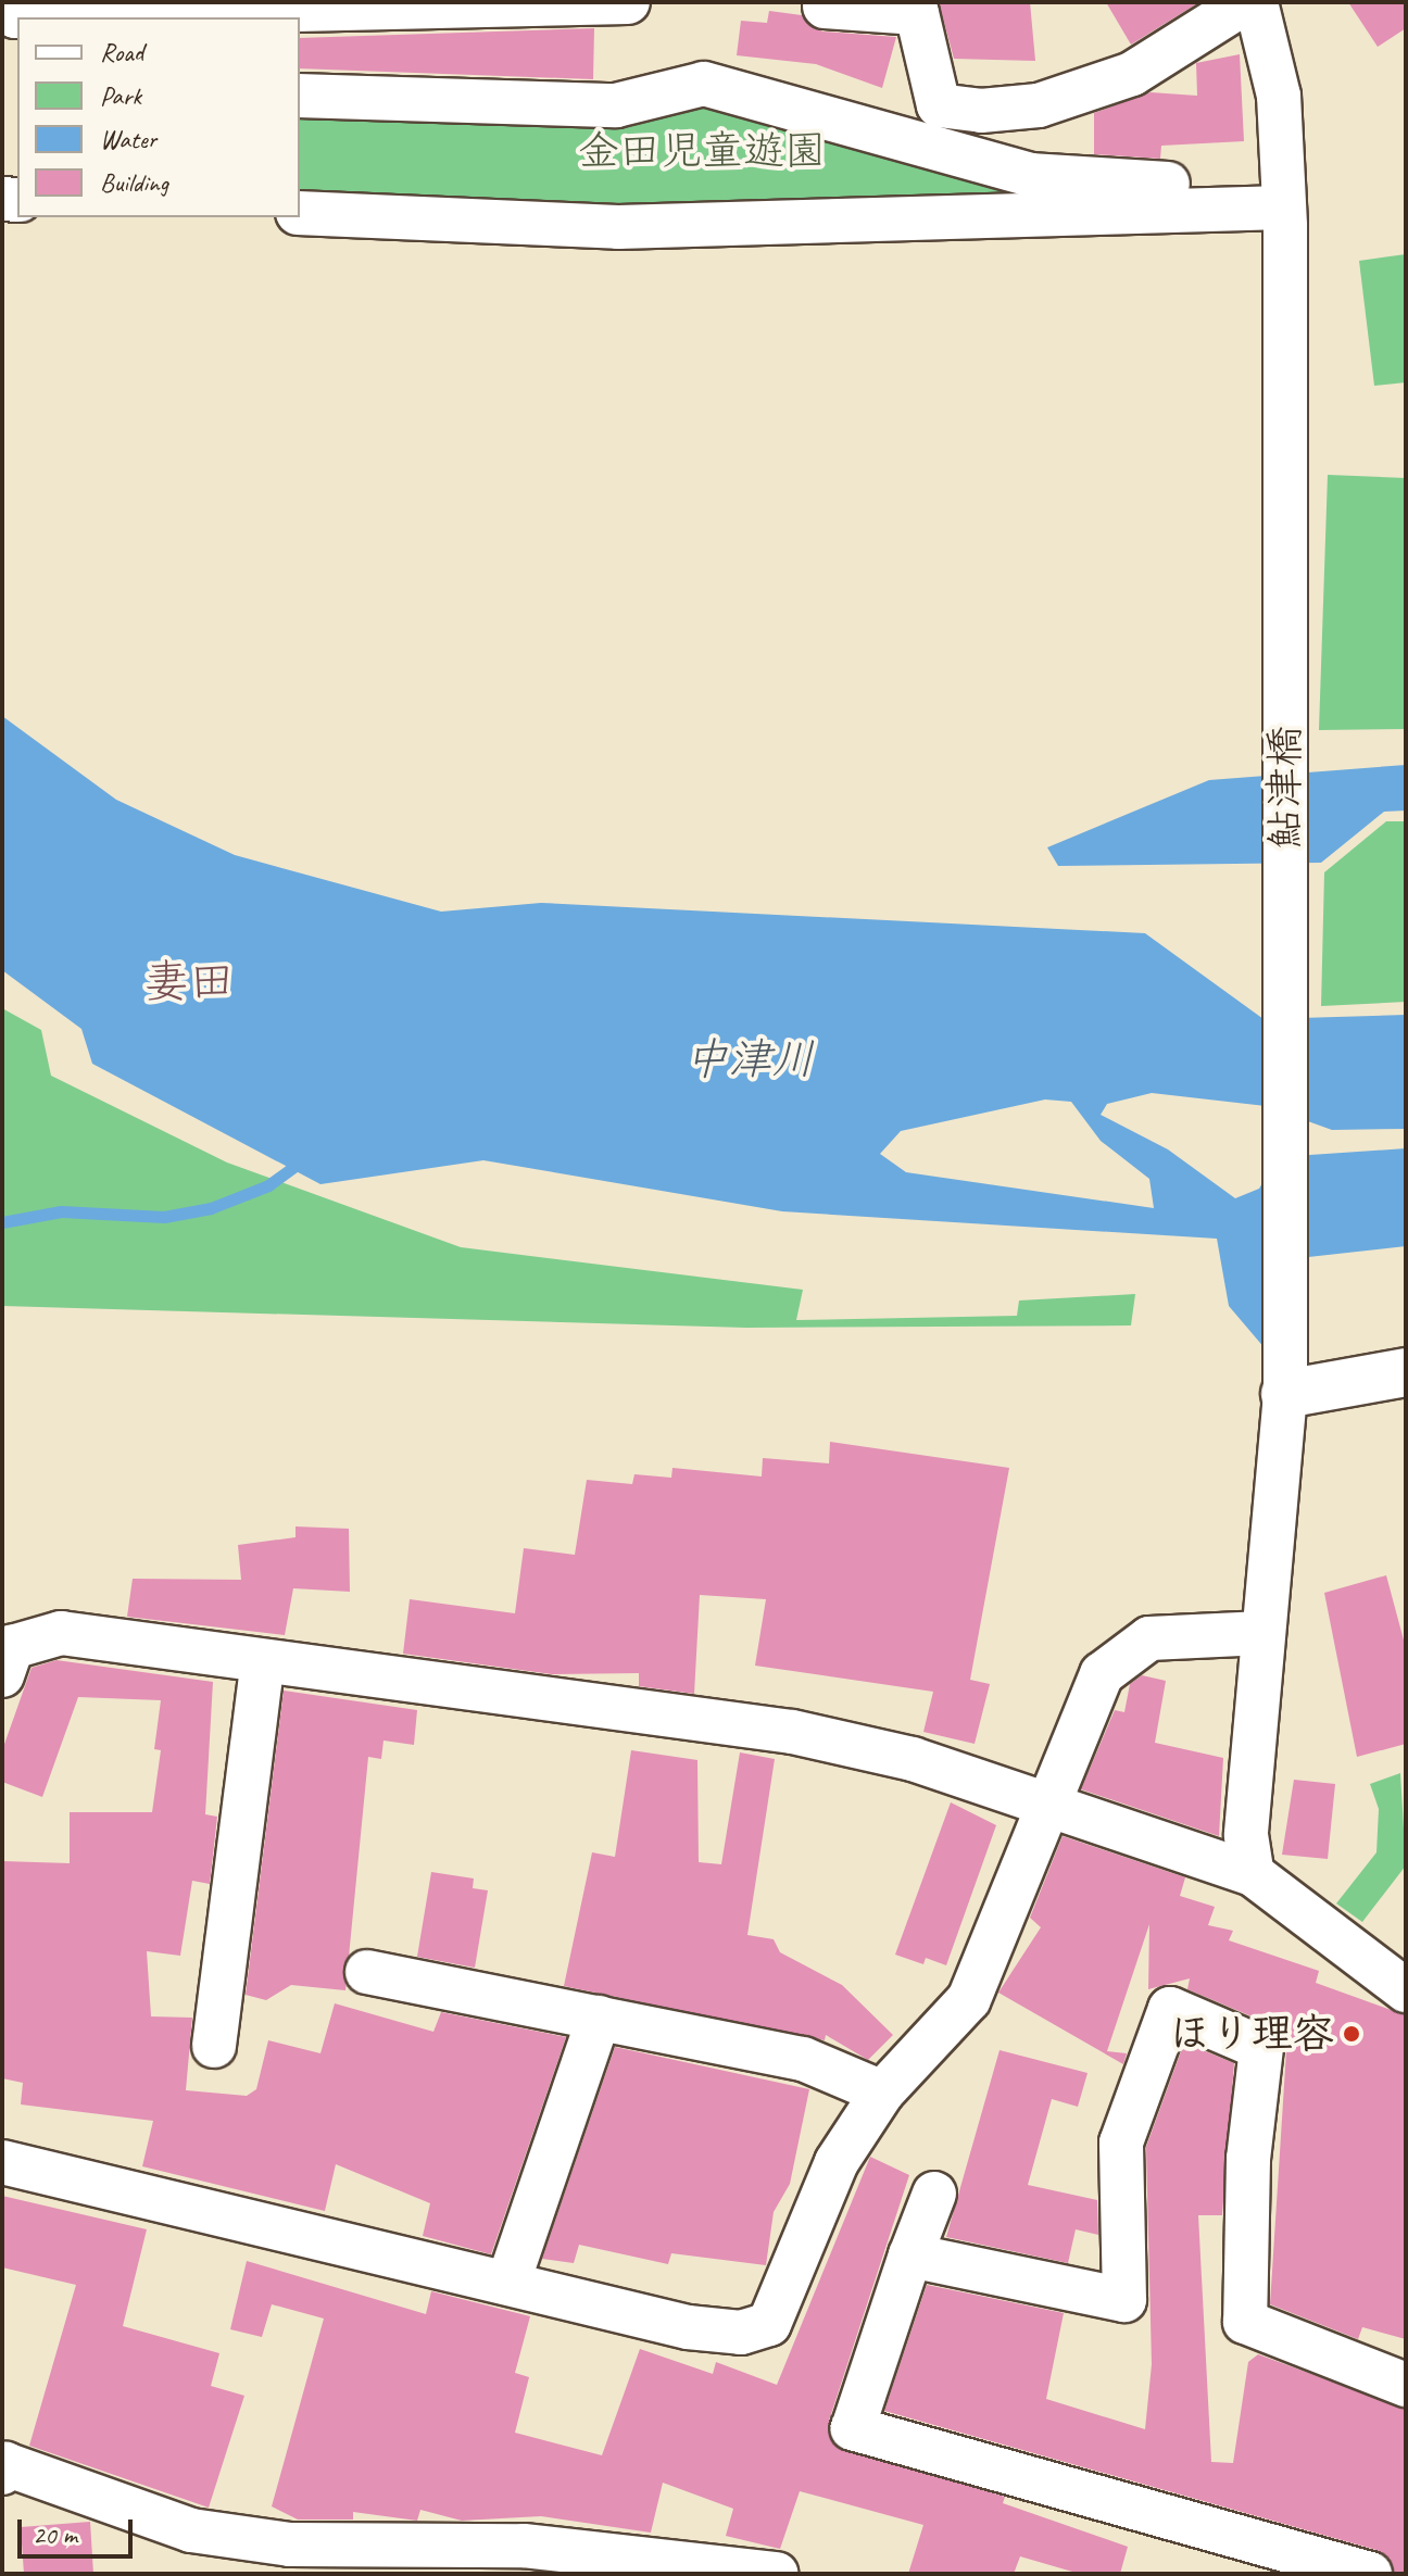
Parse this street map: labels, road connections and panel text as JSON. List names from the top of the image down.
{
  "streets": {
    "street": ["鮎津橋"]
  },
  "districts": ["妻田"],
  "water": ["中津川"],
  "parks": ["金田児童遊園"],
  "places": ["ほり理容"],
  "legend": [
    "Road",
    "Park",
    "Water",
    "Building"
  ],
  "scale_bar": "20 m"
}
